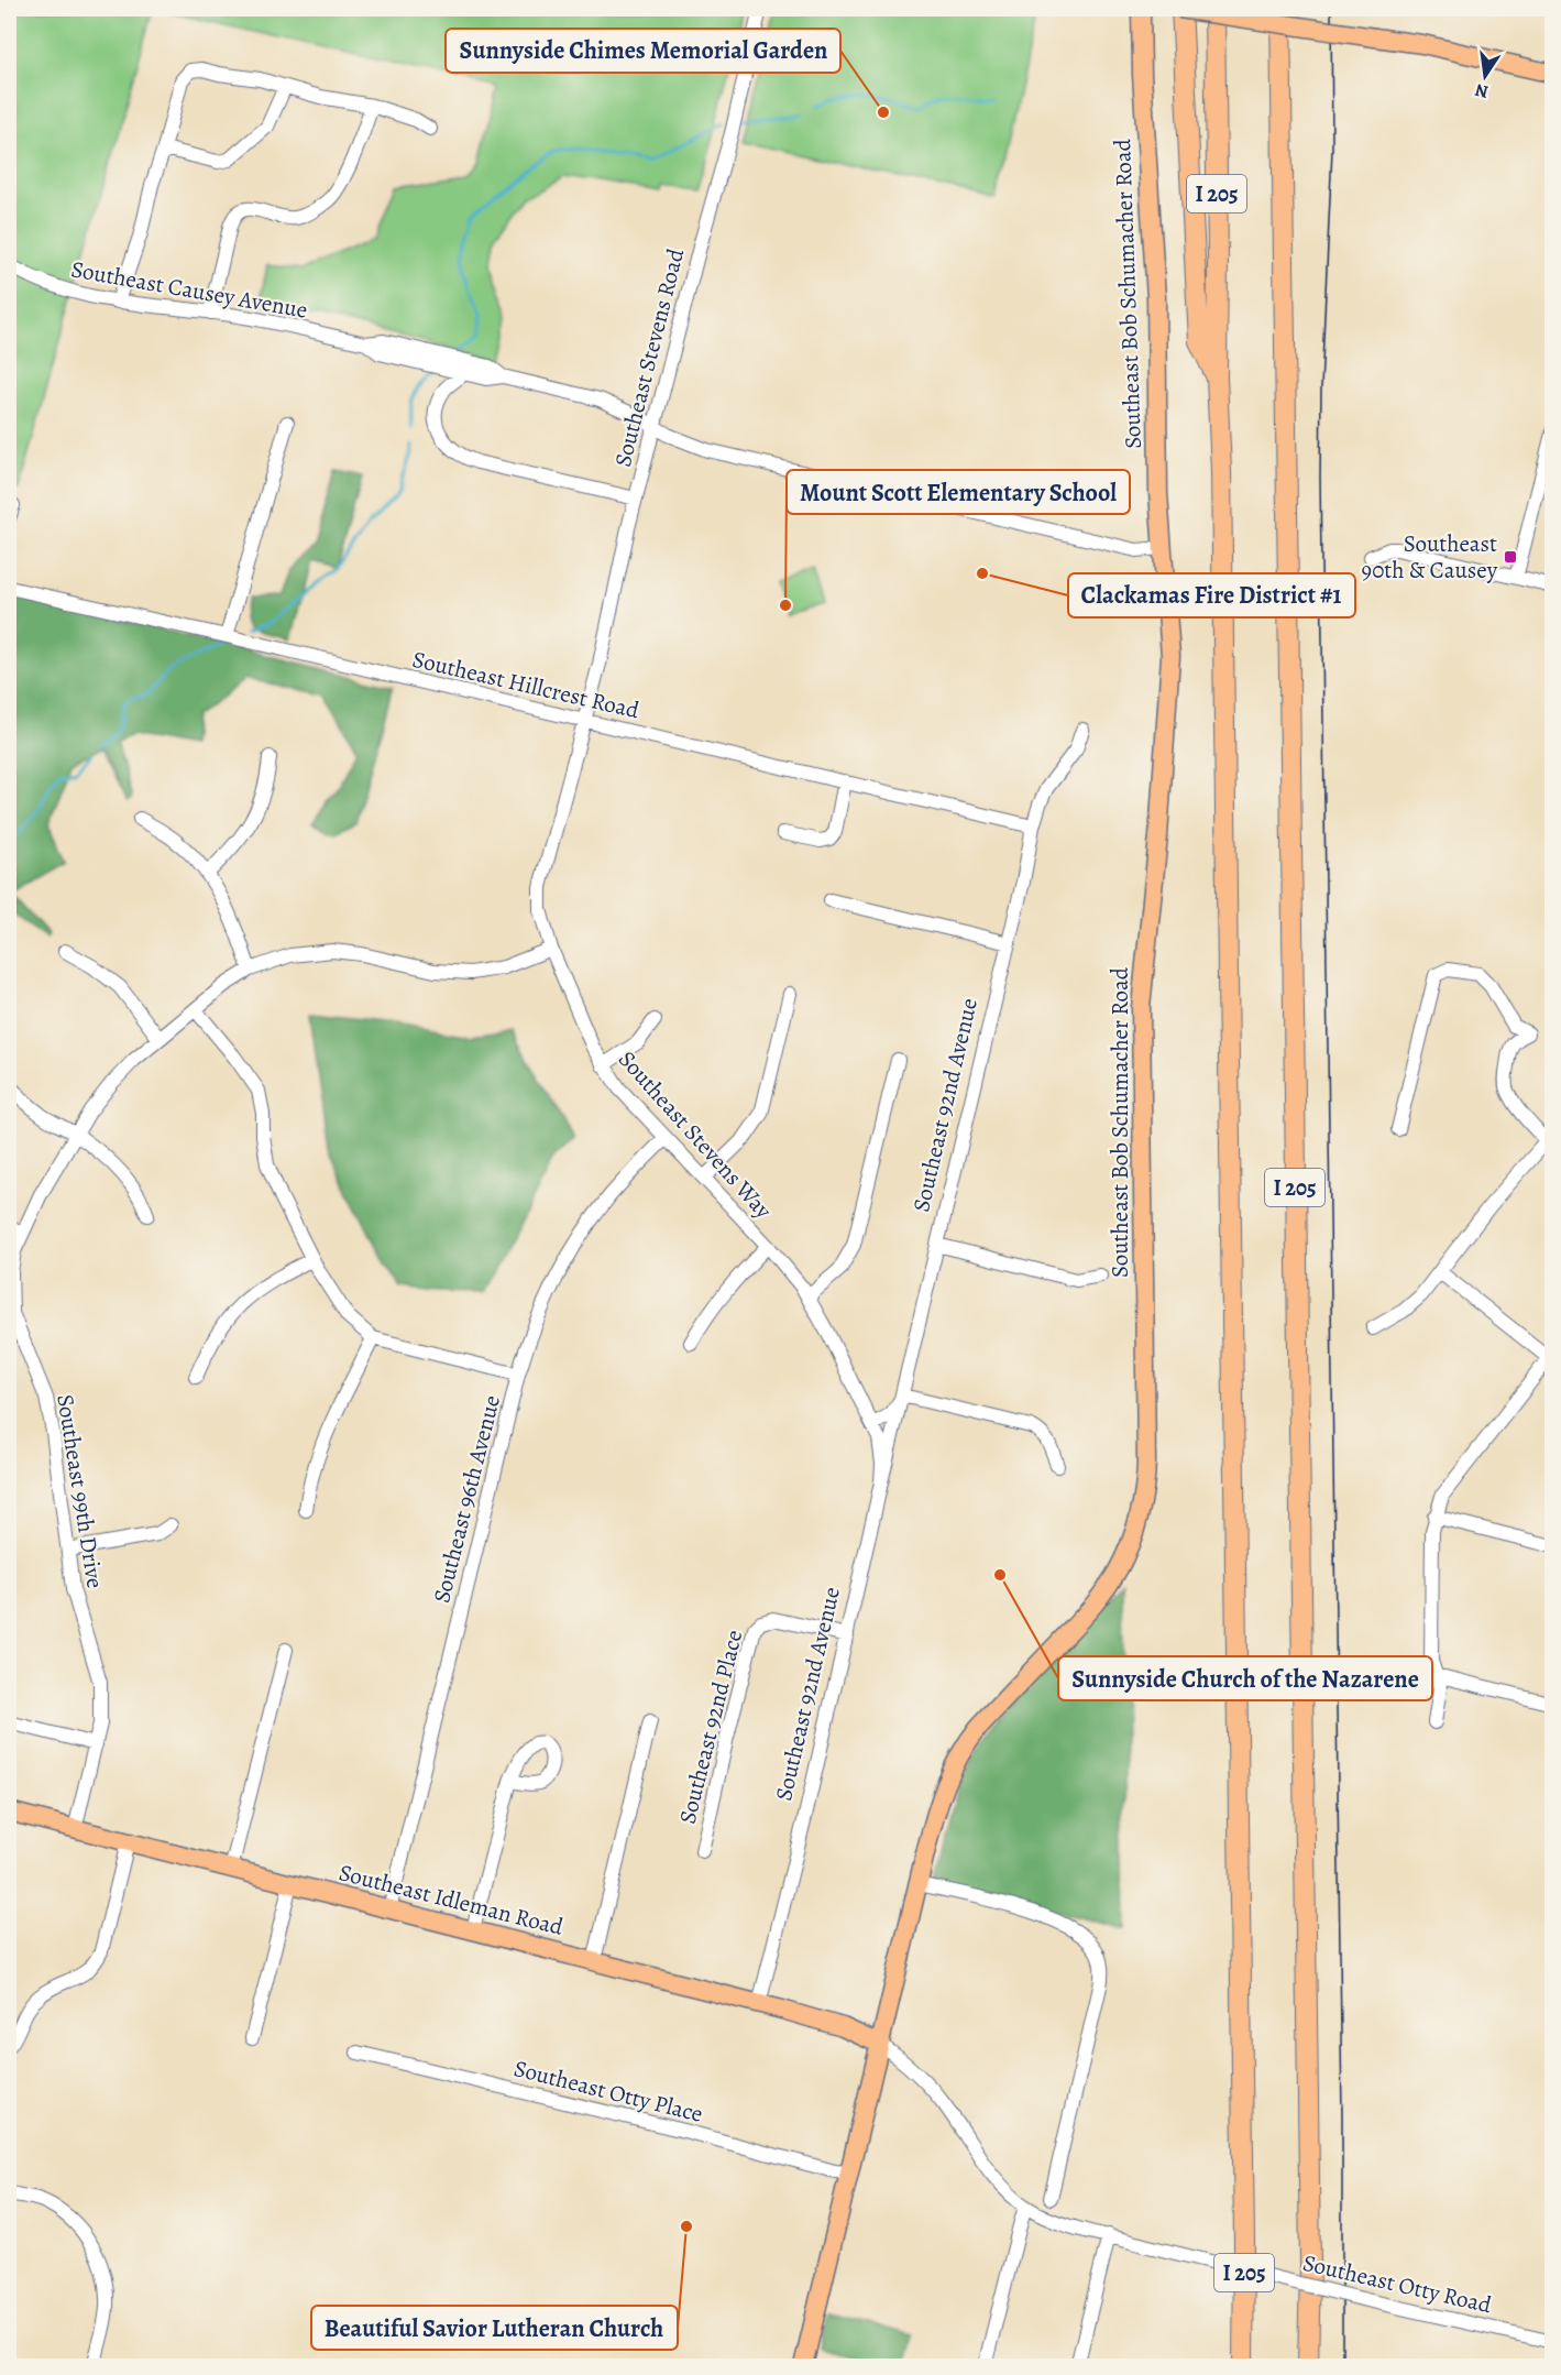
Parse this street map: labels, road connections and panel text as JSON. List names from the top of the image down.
{
  "streets": {
    "highway": ["I 205"],
    "main road": ["Southeast Bob Schumacher Road", "Southeast Idleman Road"],
    "street": [
      "Southeast Causey Avenue",
      "Southeast Stevens Road",
      "Southeast Hillcrest Road",
      "Southeast 92nd Avenue",
      "Southeast Stevens Way",
      "Southeast 99th Drive",
      "Southeast 96th Avenue",
      "Southeast 92nd Place",
      "Southeast Otty Place",
      "Southeast Otty Road"
    ]
  },
  "crossings": [
    ["Southeast Causey Avenue", "Southeast Bob Schumacher Road"],
    ["Southeast Causey Avenue", "Southeast Stevens Road"],
    ["Southeast Bob Schumacher Road", "Southeast Idleman Road"],
    ["Southeast Bob Schumacher Road", "Southeast Otty Road"],
    ["Southeast Stevens Road", "Southeast Hillcrest Road"],
    ["Southeast Stevens Road", "Southeast Stevens Way"],
    ["Southeast Hillcrest Road", "Southeast 92nd Avenue"],
    ["Southeast Hillcrest Road", "Southeast Stevens Way"],
    ["Southeast 92nd Avenue", "Southeast Stevens Way"],
    ["Southeast 92nd Avenue", "Southeast 92nd Place"],
    ["Southeast 92nd Avenue", "Southeast Idleman Road"],
    ["Southeast Stevens Way", "Southeast 99th Drive"],
    ["Southeast Stevens Way", "Southeast 96th Avenue"],
    ["Southeast 99th Drive", "Southeast Idleman Road"],
    ["Southeast 96th Avenue", "Southeast Idleman Road"],
    ["Southeast Idleman Road", "Southeast Otty Road"]
  ],
  "places": {
    "other": [
      "Sunnyside Chimes Memorial Garden",
      "Clackamas Fire District #1",
      "Mount Scott Elementary School",
      "Sunnyside Church of the Nazarene",
      "Beautiful Savior Lutheran Church"
    ],
    "transit": ["Southeast 90th & Causey"]
  },
  "north": "bottom"
}
